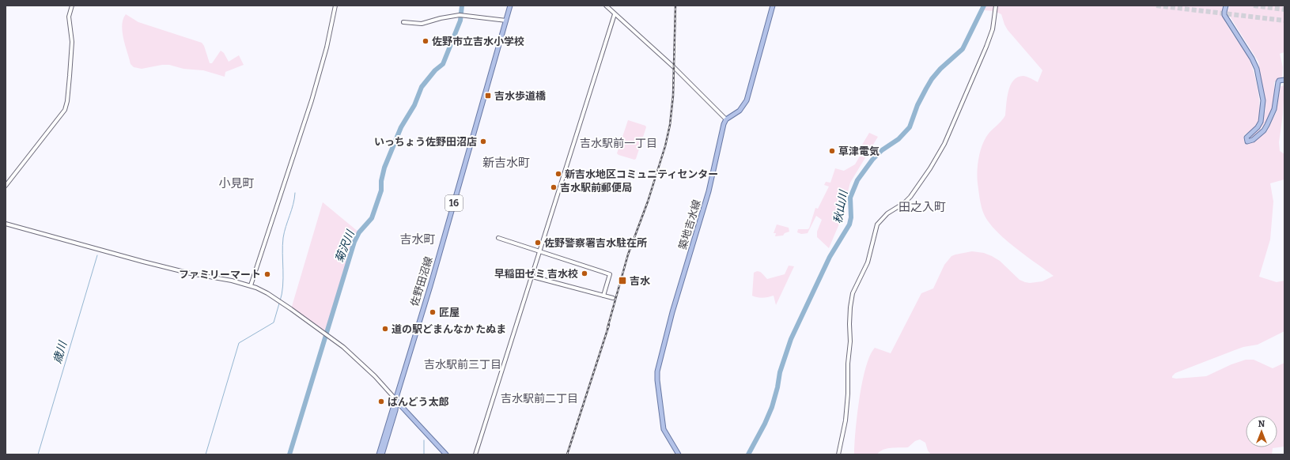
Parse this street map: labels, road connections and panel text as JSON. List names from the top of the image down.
{
  "streets": {
    "main road": ["16", "築地吉水線", "佐野田沼線"]
  },
  "districts": [
    "吉水駅前一丁目",
    "新吉水町",
    "小見町",
    "田之入町",
    "吉水町",
    "吉水駅前三丁目",
    "吉水駅前二丁目"
  ],
  "water": ["秋山川", "菊沢川", "歳川"],
  "places": {
    "other": [
      "佐野市立吉水小学校",
      "いっちょう佐野田沼店",
      "草津電気",
      "新吉水地区コミュニティセンター",
      "吉水駅前郵便局",
      "佐野警察署吉水駐在所",
      "早稲田ゼミ 吉水校",
      "ファミリーマート",
      "匠屋",
      "道の駅どまんなか たぬま",
      "ばんどう太郎"
    ],
    "transit": ["吉水歩道橋", "吉水"]
  },
  "north": "top"
}
